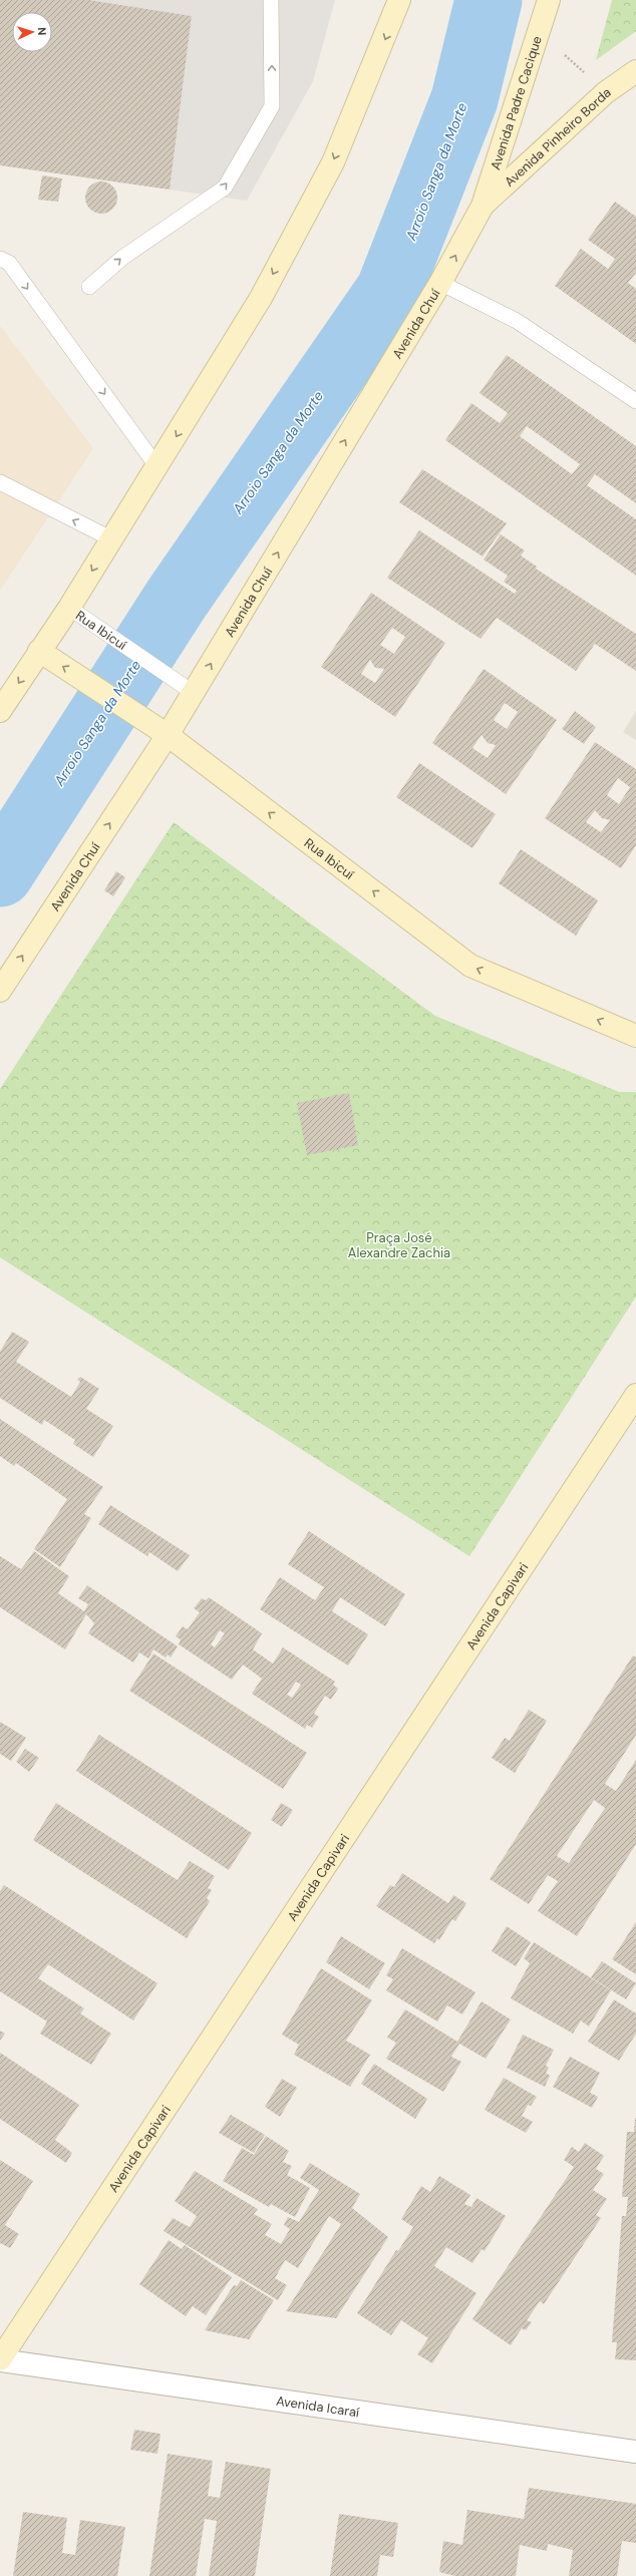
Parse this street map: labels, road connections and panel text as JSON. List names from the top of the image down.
{
  "streets": {
    "main road": [
      "Avenida Padre Cacique",
      "Avenida Pinheiro Borda",
      "Avenida Chuí",
      "Rua Ibicuí",
      "Avenida Capivari"
    ],
    "street": ["Avenida Icaraí"]
  },
  "crossings": [
    ["Avenida Padre Cacique", "Avenida Pinheiro Borda"],
    ["Avenida Padre Cacique", "Avenida Chuí"],
    ["Avenida Pinheiro Borda", "Avenida Chuí"],
    ["Avenida Chuí", "Rua Ibicuí"],
    ["Avenida Capivari", "Avenida Icaraí"]
  ],
  "one_way": ["Rua Ibicuí"],
  "water": ["Arroio Sanga da Morte"],
  "parks": ["Praça José Alexandre Zachia"],
  "north": "right"
}
